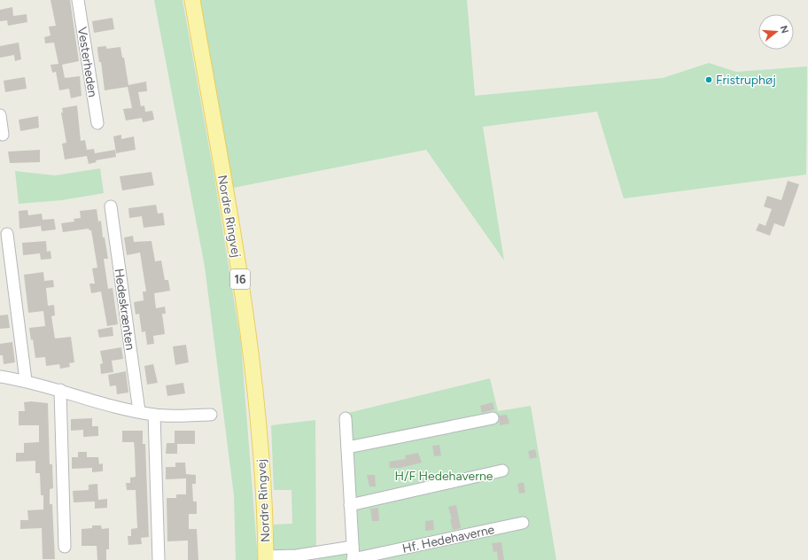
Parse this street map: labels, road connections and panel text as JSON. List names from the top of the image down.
{
  "streets": {
    "main road": ["Nordre Ringvej", "16"],
    "street": ["Vesterheden", "Hedeskrænten", "Hf. Hedehaverne"]
  },
  "parks": ["H/F Hedehaverne"],
  "places": ["Fristruphøj"],
  "north": "right"
}
